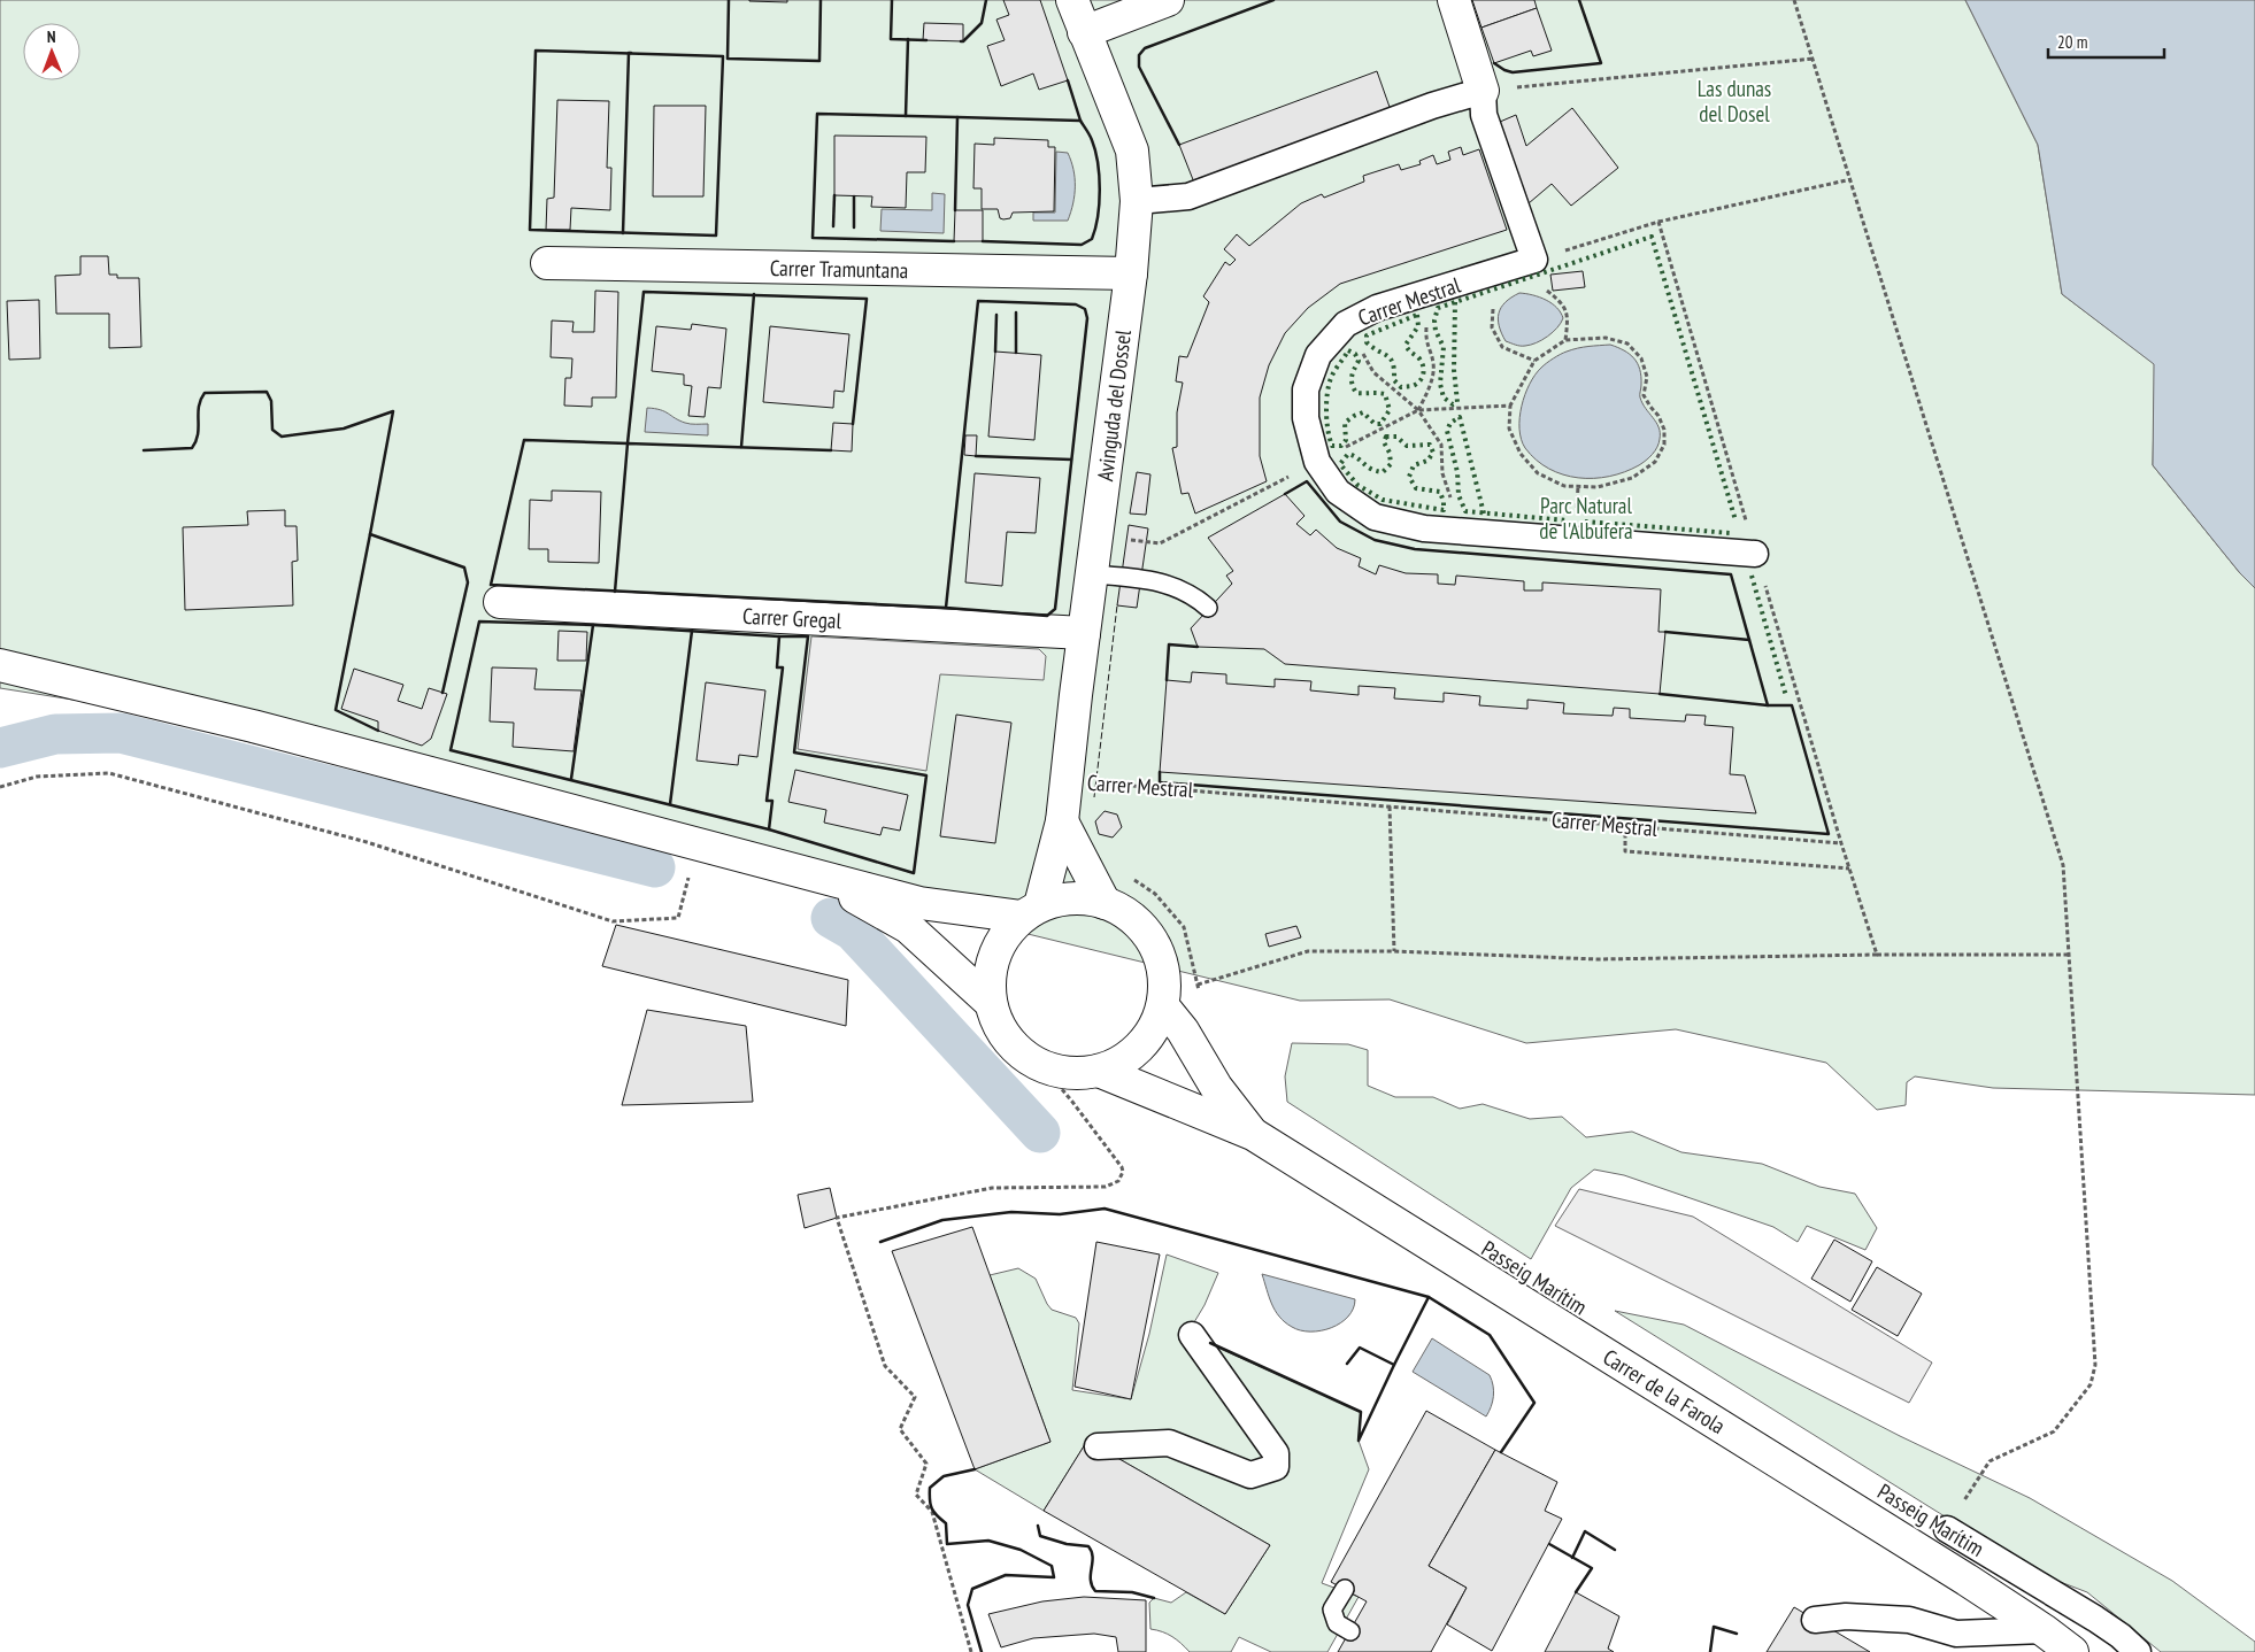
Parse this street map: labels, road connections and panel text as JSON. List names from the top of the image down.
{
  "streets": {
    "street": [
      "Carrer Tramuntana",
      "Carrer Mestral",
      "Avinguda del Dossel",
      "Carrer Gregal",
      "Passeig Marítim",
      "Carrer de la Farola"
    ]
  },
  "crossings": [
    ["Carrer Tramuntana", "Avinguda del Dossel"],
    ["Carrer Mestral", "Avinguda del Dossel"],
    ["Avinguda del Dossel", "Carrer Gregal"]
  ],
  "parks": ["Las dunas del Dosel", "Parc Natural de l'Albufera"],
  "scale_bar": "20 m",
  "north": "top"
}
